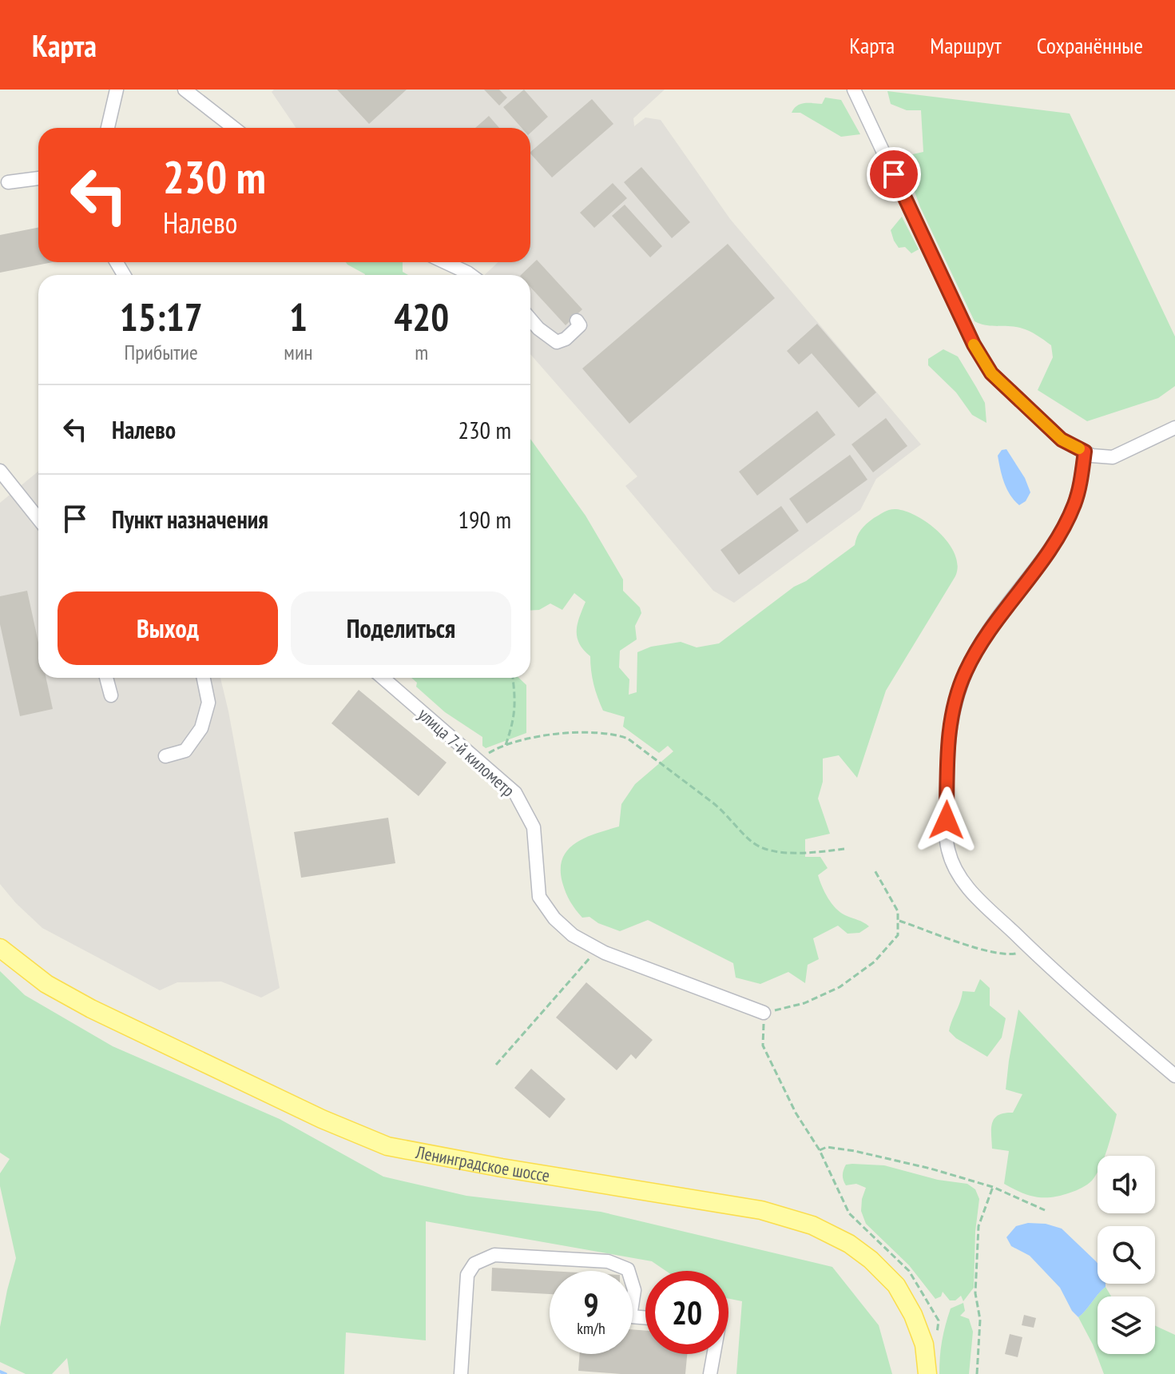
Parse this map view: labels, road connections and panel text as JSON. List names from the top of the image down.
{
  "streets": {
    "main road": ["Ленинградское шоссе"],
    "lane": ["улица 7-й километр"]
  },
  "page": {
    "header": "Карта",
    "nav": ["Карта", "Маршрут", "Сохранённые"],
    "turn": ["230 m", "Налево"],
    "eta": [
      "15:17",
      "Прибытие",
      "1",
      "мин",
      "420",
      "m"
    ],
    "list": [
      {
        "name": "Налево",
        "value": "230 m"
      },
      {
        "name": "Пункт назначения",
        "value": "190 m"
      }
    ],
    "buttons": ["Выход", "Поделиться"],
    "speed": "9 km/h",
    "limit": "20"
  }
}
